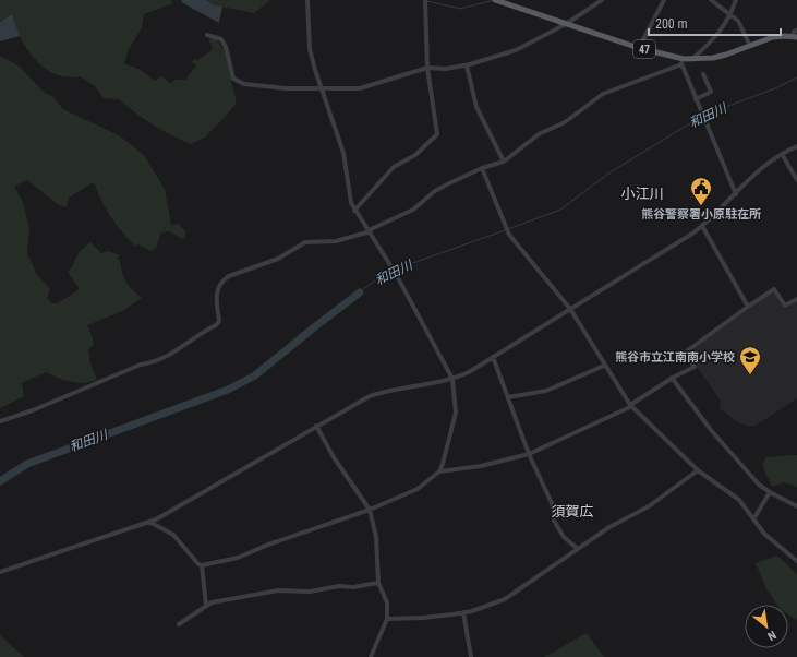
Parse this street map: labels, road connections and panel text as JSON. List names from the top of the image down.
{
  "streets": {
    "main road": ["47"]
  },
  "districts": ["小江川", "須賀広"],
  "water": ["和田川"],
  "places": {
    "public building": ["熊谷警察署小原駐在所"],
    "school or university": ["熊谷市立江南南小学校"]
  },
  "scale_bar": "200 m",
  "north": "bottom right"
}
